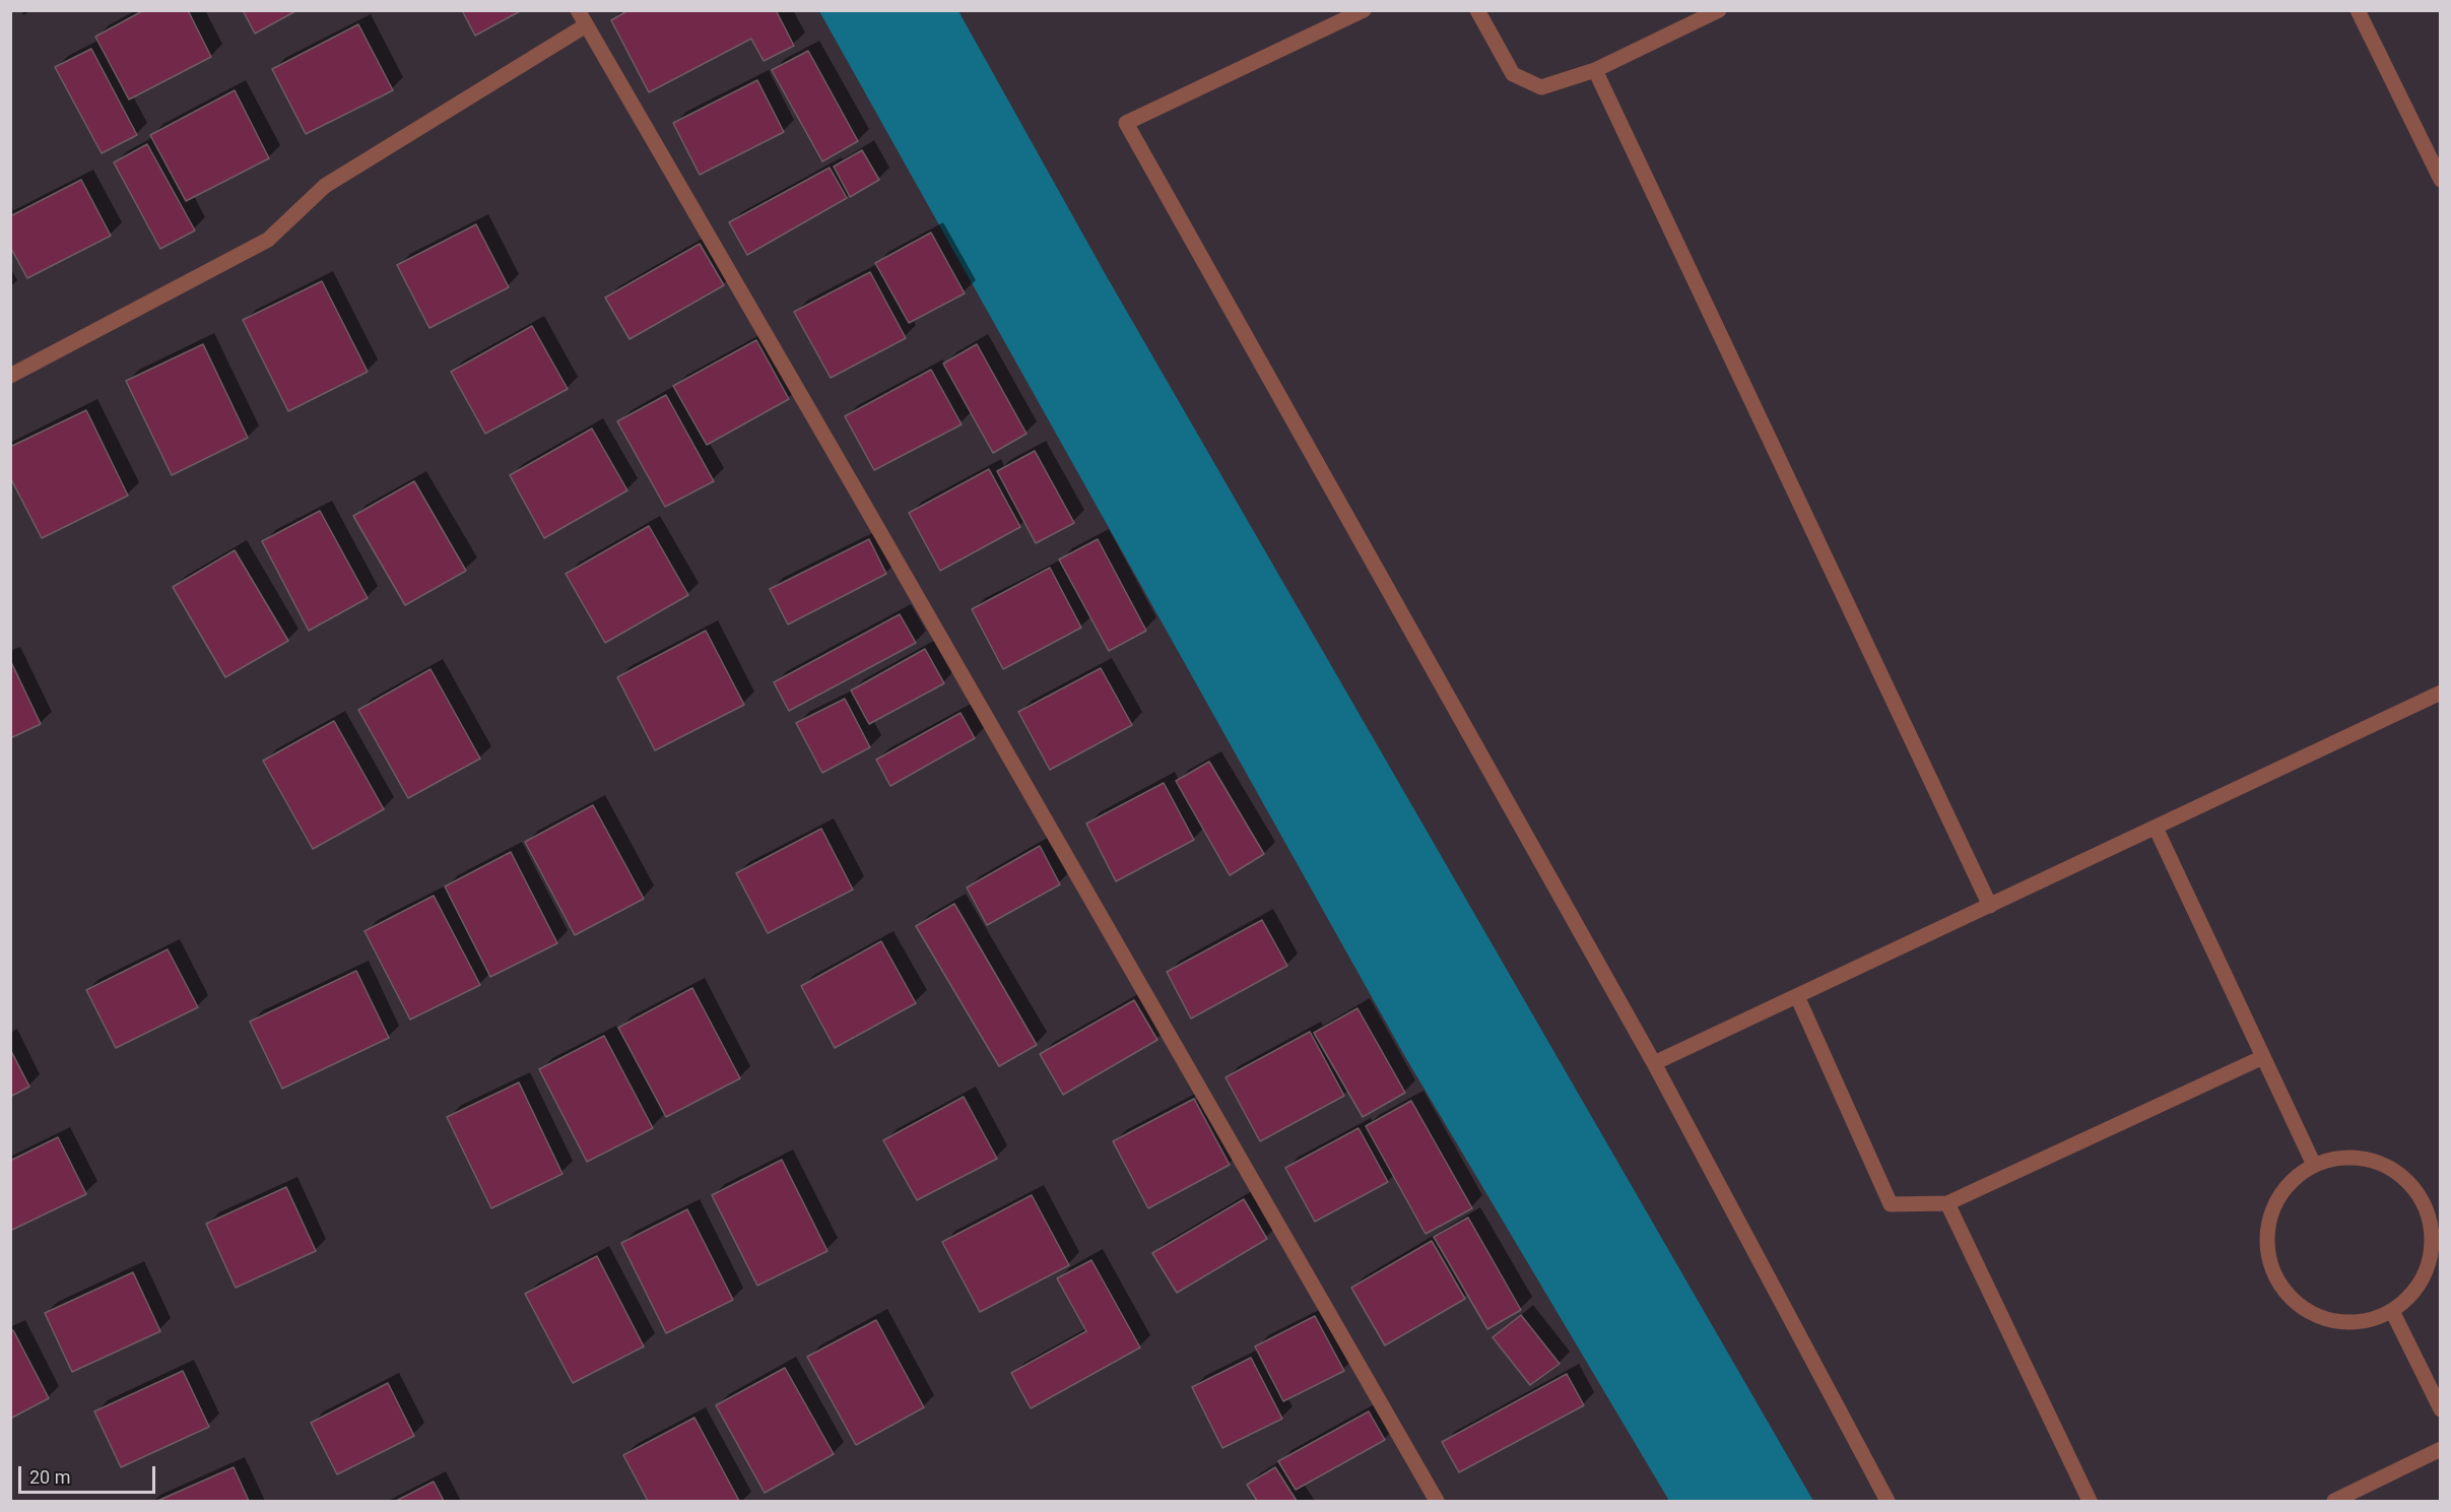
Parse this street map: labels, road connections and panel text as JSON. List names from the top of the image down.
{
  "scale_bar": "20 m"
}
